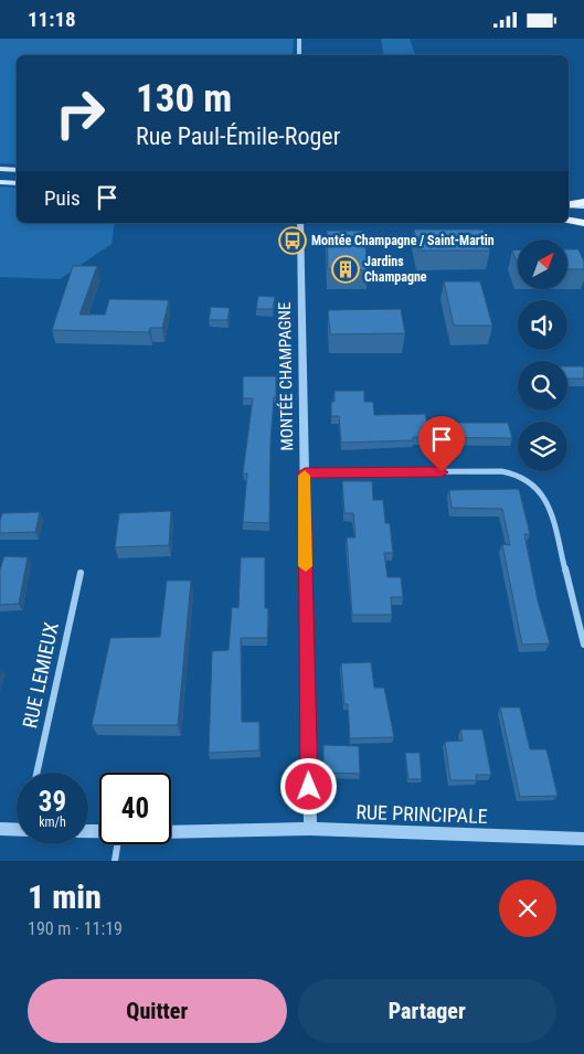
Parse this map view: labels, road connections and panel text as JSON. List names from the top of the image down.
{
  "streets": {
    "street": ["MONTÉE CHAMPAGNE", "RUE LEMIEUX", "RUE PRINCIPALE"]
  },
  "crossings": [
    ["MONTÉE CHAMPAGNE", "RUE PRINCIPALE"]
  ],
  "places": {
    "bus stop": ["Montée Champagne / Saint-Martin"],
    "building": ["Jardins Champagne"]
  },
  "north": "top right",
  "page": {
    "status": "11:18",
    "turn": ["130 m", "Rue Paul-Émile-Roger"],
    "then": "Puis",
    "speed": "39 km/h",
    "limit": "40",
    "heading": ["1 min", "190 m · 11:19"],
    "buttons": ["Quitter", "Partager"]
  }
}
